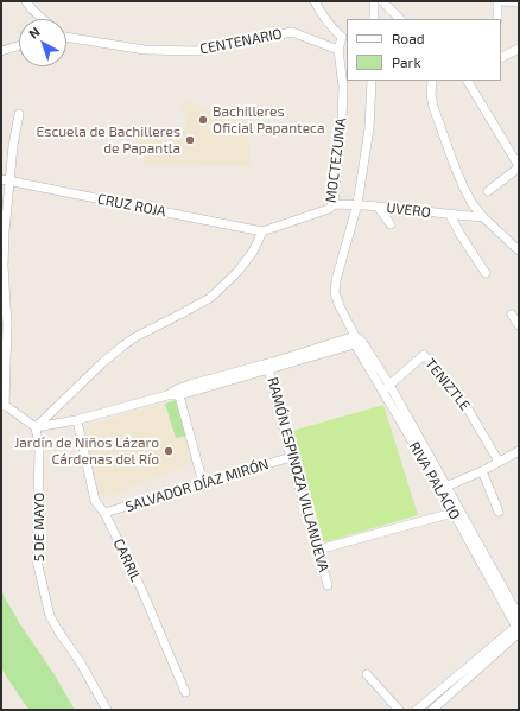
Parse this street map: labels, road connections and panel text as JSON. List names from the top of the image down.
{
  "streets": {
    "street": [
      "CENTENARIO",
      "MOCTEZUMA",
      "CRUZ ROJA",
      "UVERO",
      "TENIZTLE",
      "RAMÓN ESPINOZA VILLANUEVA",
      "RIVA PALACIO",
      "SALVADOR DÍAZ MIRÓN",
      "5 DE MAYO",
      "CARRIL"
    ]
  },
  "crossings": [
    ["CENTENARIO", "MOCTEZUMA"],
    ["MOCTEZUMA", "CRUZ ROJA"],
    ["MOCTEZUMA", "UVERO"],
    ["UVERO", "RIVA PALACIO"],
    ["TENIZTLE", "RIVA PALACIO"],
    ["RAMÓN ESPINOZA VILLANUEVA", "SALVADOR DÍAZ MIRÓN"],
    ["SALVADOR DÍAZ MIRÓN", "CARRIL"]
  ],
  "places": ["Bachilleres Oficial Papanteca", "Escuela de Bachilleres de Papantla", "Jardín de Niños Lázaro Cárdenas del Río"],
  "legend": ["Road", "Park"],
  "north": "top left"
}
